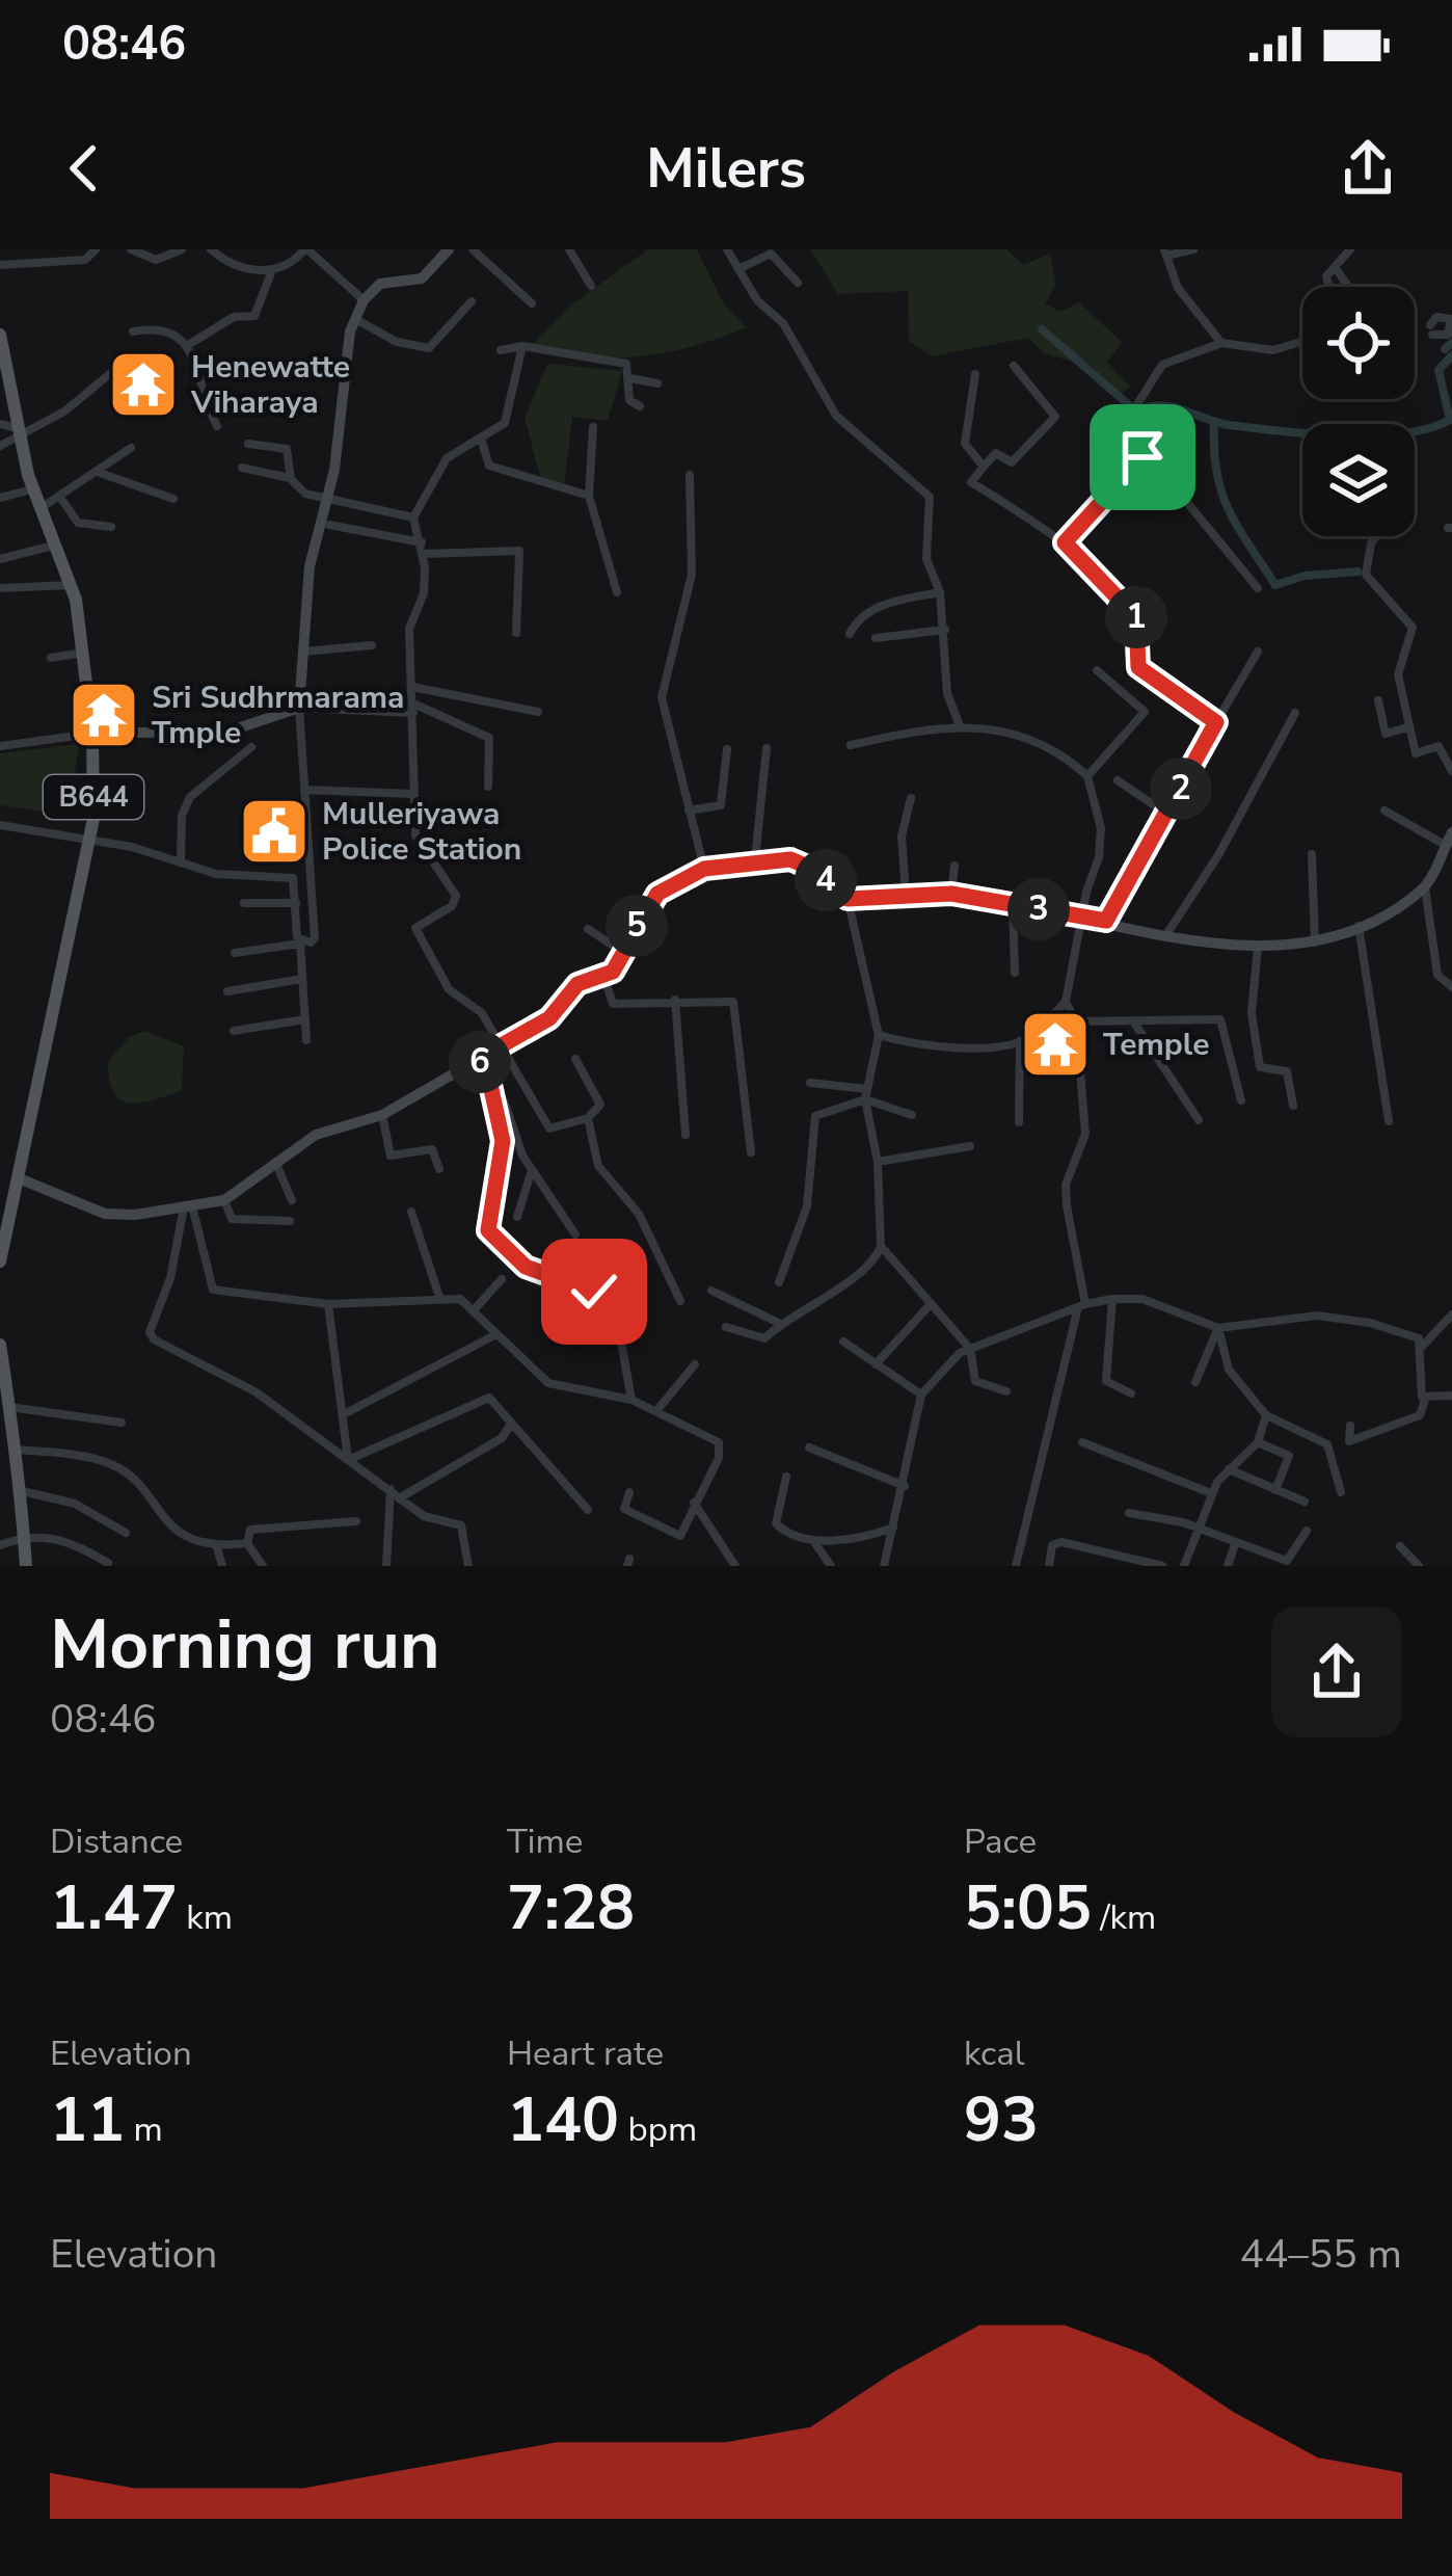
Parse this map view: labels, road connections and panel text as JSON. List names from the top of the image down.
{
  "streets": {
    "main road": ["B644"]
  },
  "places": {
    "temple": ["Henewatte Viharaya", "Sri Sudhrmarama Tmple", "Temple"],
    "public building": ["Mulleriyawa Police Station"]
  },
  "page": {
    "status": "08:46",
    "header": "Milers",
    "pins": [
      "1",
      "2",
      "4",
      "3",
      "5",
      "6"
    ],
    "heading": ["Morning run", "08:46"],
    "stats": [
      ["Distance", "1.47 km"],
      ["Time", "7:28"],
      ["Pace", "5:05 /km"],
      ["Elevation", "11 m"],
      ["Heart rate", "140 bpm"],
      ["kcal", "93"]
    ],
    "chart": ["Elevation", "44–55 m"]
  }
}
